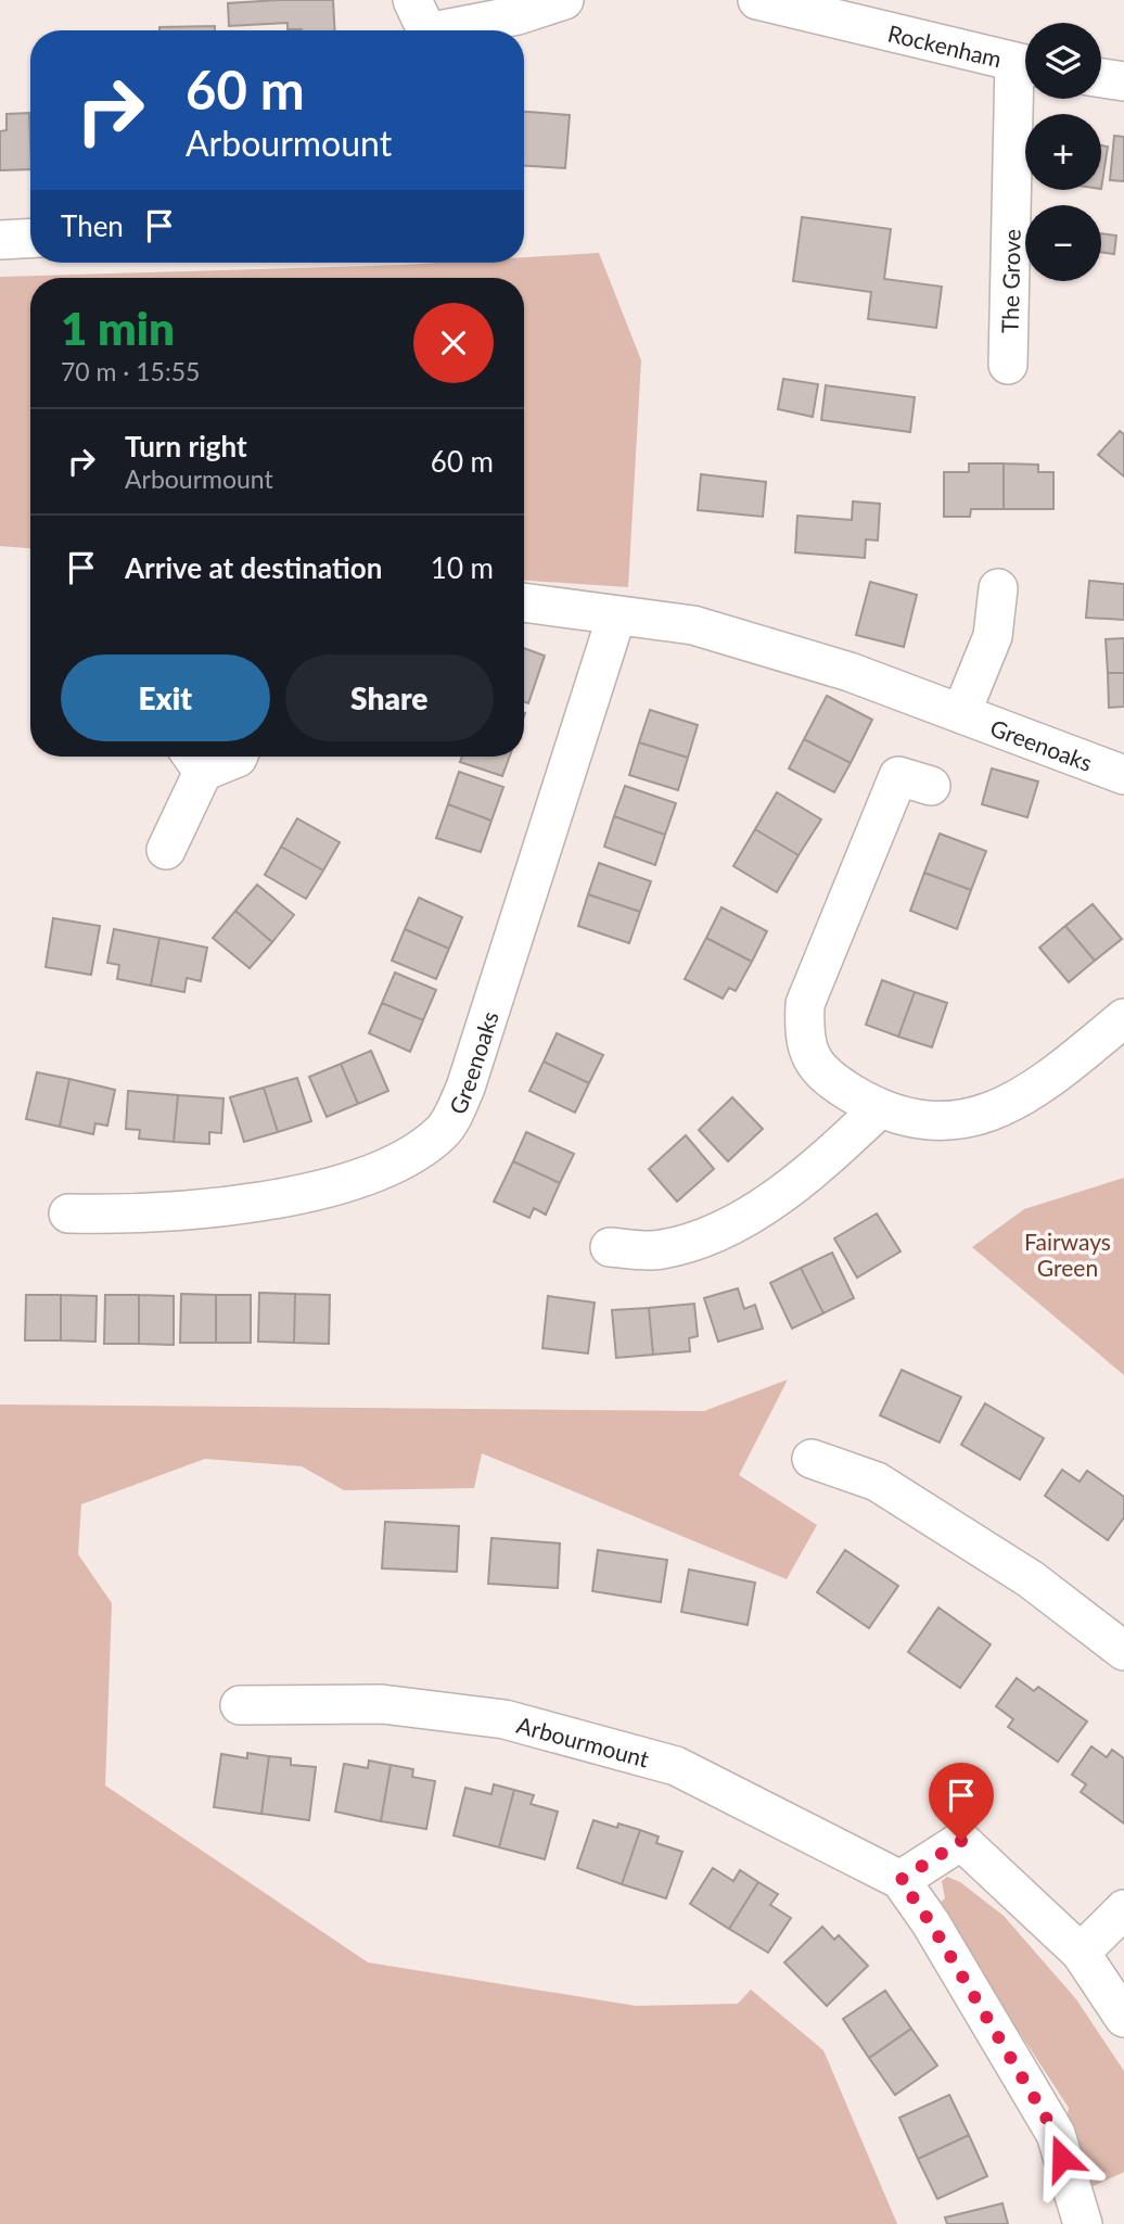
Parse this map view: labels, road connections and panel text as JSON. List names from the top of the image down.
{
  "streets": {
    "street": [
      "Rockenham",
      "The Grove",
      "Greenoaks",
      "Arbourmount"
    ]
  },
  "parks": ["Fairways Green"],
  "page": {
    "map_buttons": ["+", "−"],
    "turn": ["60 m", "Arbourmount"],
    "then": "Then",
    "heading": ["1 min", "70 m · 15:55"],
    "list": [
      {
        "name": "Turn right",
        "note": "Arbourmount",
        "value": "60 m"
      },
      {
        "name": "Arrive at destination",
        "value": "10 m"
      }
    ],
    "buttons": ["Exit", "Share"]
  }
}
